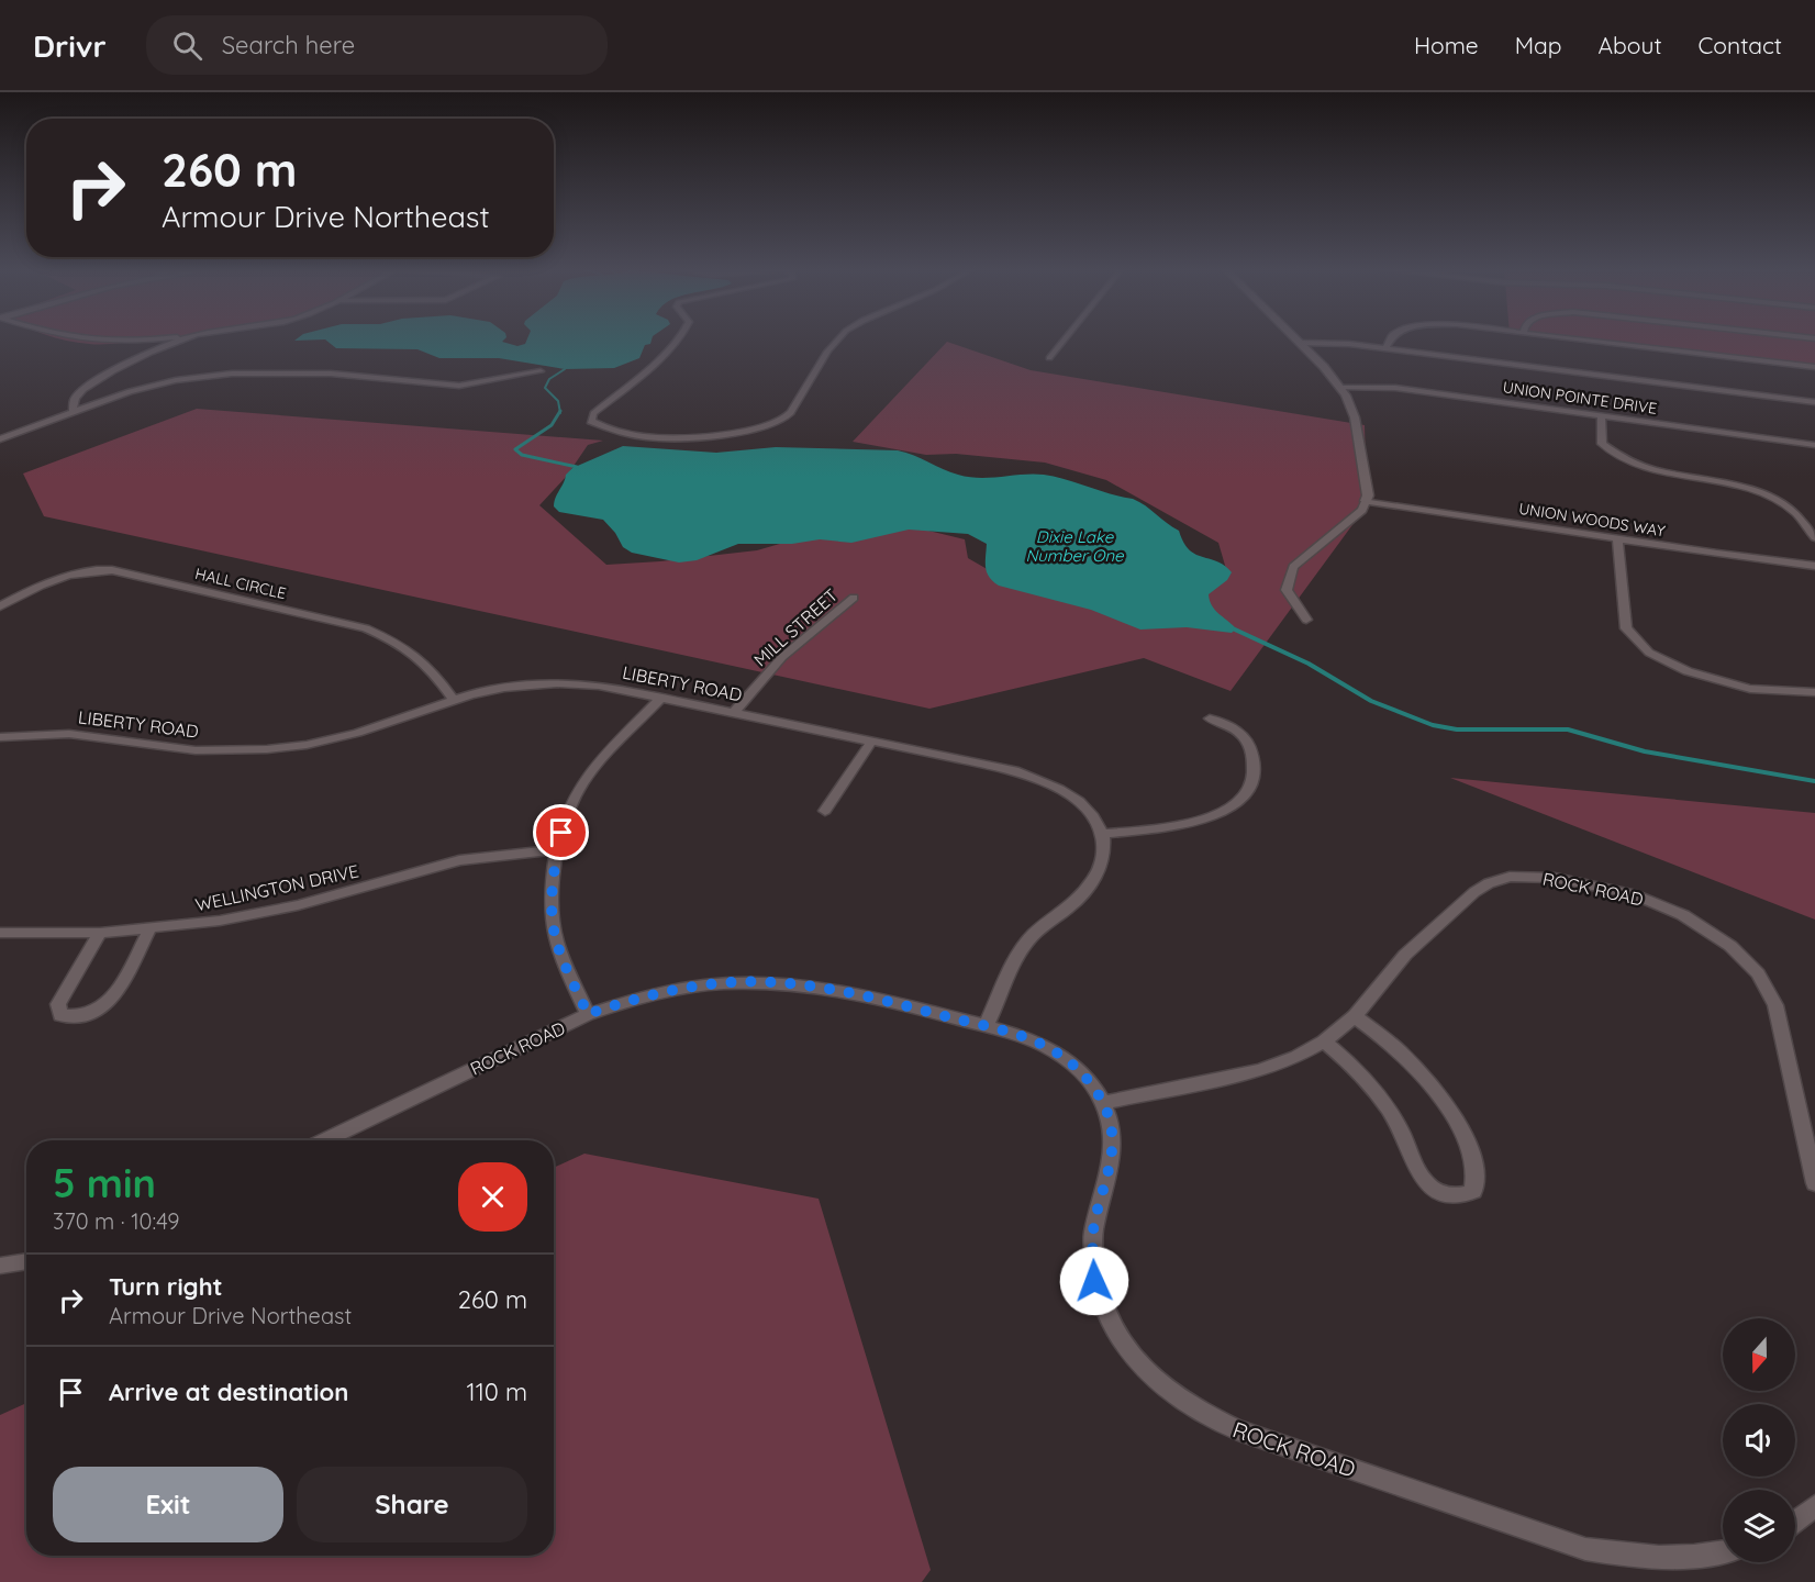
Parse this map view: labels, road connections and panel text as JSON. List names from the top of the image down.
{
  "streets": {
    "street": [
      "UNION POINTE DRIVE",
      "UNION WOODS WAY",
      "HALL CIRCLE",
      "MILL STREET",
      "LIBERTY ROAD",
      "WELLINGTON DRIVE",
      "ROCK ROAD"
    ]
  },
  "crossings": [
    ["HALL CIRCLE", "LIBERTY ROAD"],
    ["MILL STREET", "LIBERTY ROAD"]
  ],
  "water": ["Dixie Lake Number One"],
  "north": "bottom",
  "page": {
    "header": "Drivr",
    "search": "Search here",
    "nav": [
      "Home",
      "Map",
      "About",
      "Contact"
    ],
    "turn": ["260 m", "Armour Drive Northeast"],
    "heading": ["5 min", "370 m · 10:49"],
    "list": [
      {
        "name": "Turn right",
        "note": "Armour Drive Northeast",
        "value": "260 m"
      },
      {
        "name": "Arrive at destination",
        "value": "110 m"
      }
    ],
    "buttons": ["Exit", "Share"]
  }
}
